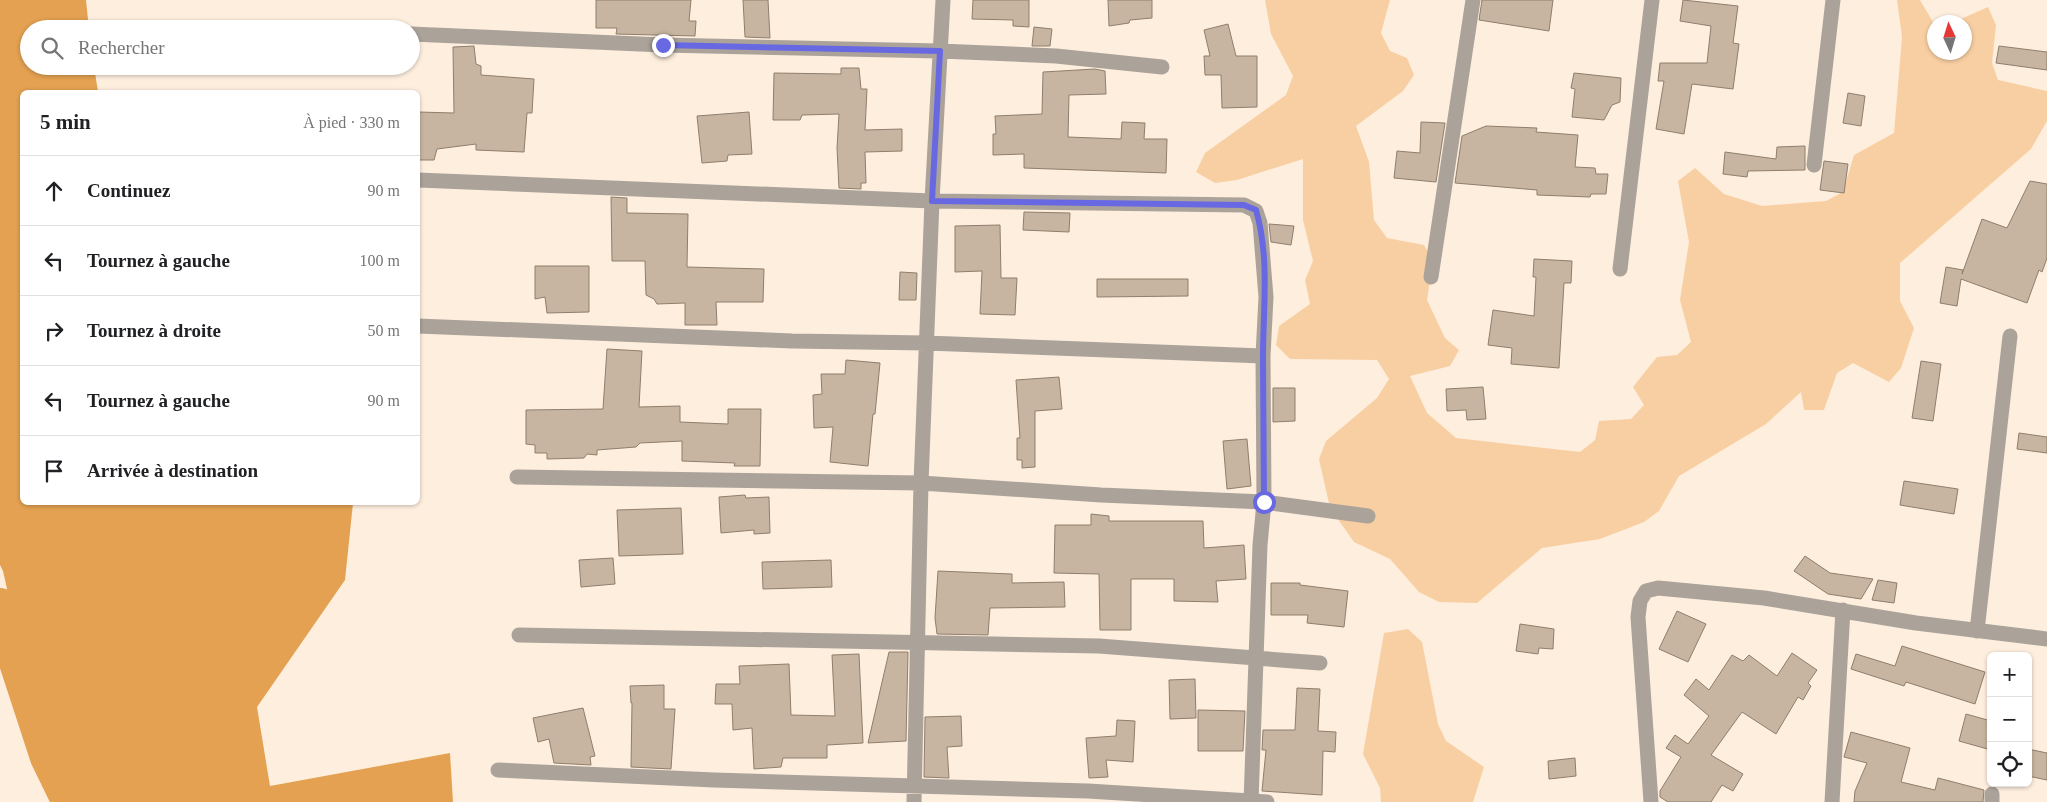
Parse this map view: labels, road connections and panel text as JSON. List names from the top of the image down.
{
  "north": "top",
  "page": {
    "search": "Rechercher",
    "heading": ["5 min", "À pied · 330 m"],
    "list": [
      ["Continuez", "90 m"],
      ["Tournez à gauche", "100 m"],
      ["Tournez à droite", "50 m"],
      ["Tournez à gauche", "90 m"],
      "Arrivée à destination"
    ],
    "map_buttons": ["+", "−"]
  }
}
